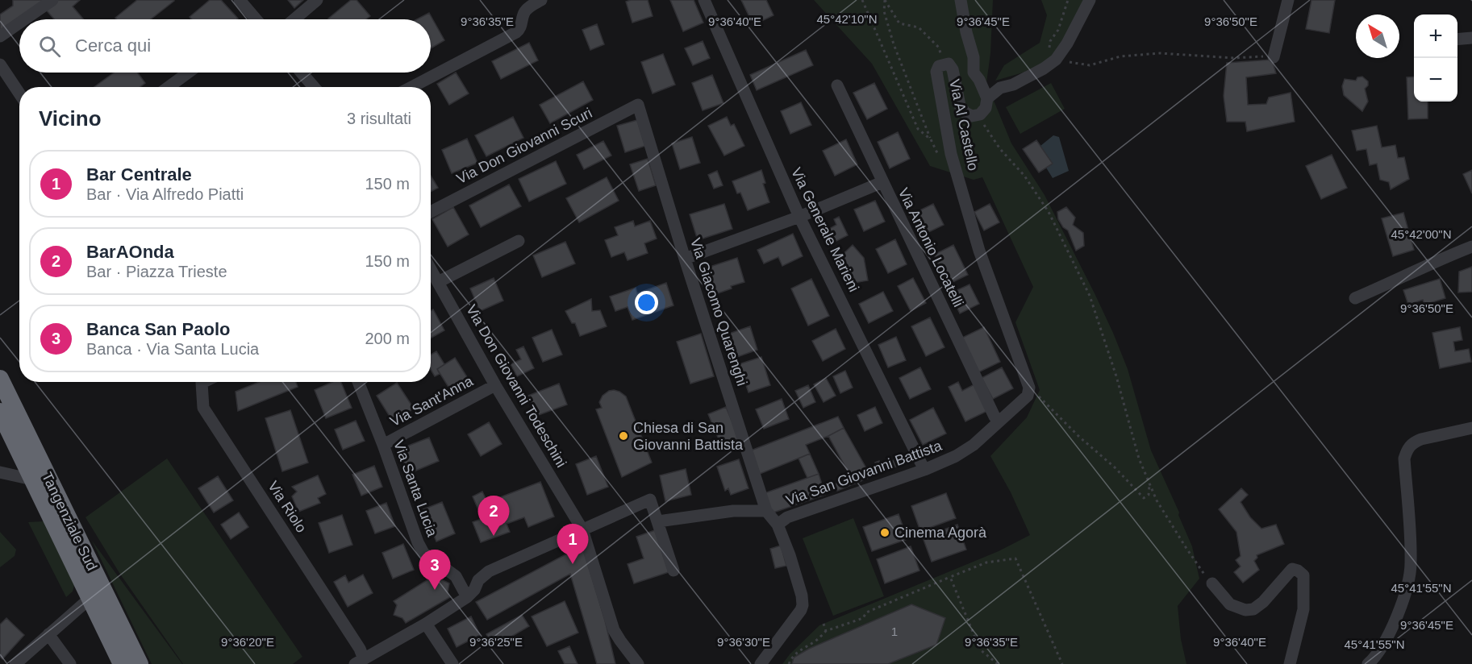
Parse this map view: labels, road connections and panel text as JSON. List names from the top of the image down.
{
  "streets": {
    "highway": ["Tangenziale Sud"],
    "street": [
      "Via Al Castello",
      "Via Don Giovanni Scuri",
      "Via Generale Marieni",
      "Via Antonio Locatelli",
      "Via Giacomo Quarenghi",
      "Via Don Giovanni Todeschini",
      "Via Sant'Anna",
      "Via San Giovanni Battista",
      "Via Santa Lucia",
      "Via Riolo"
    ]
  },
  "crossings": [
    ["Via Al Castello", "Via San Giovanni Battista"],
    ["Via Don Giovanni Scuri", "Via Giacomo Quarenghi"],
    ["Via Generale Marieni", "Via San Giovanni Battista"],
    ["Via Antonio Locatelli", "Via San Giovanni Battista"],
    ["Via Giacomo Quarenghi", "Via San Giovanni Battista"],
    ["Via Don Giovanni Todeschini", "Via Sant'Anna"],
    ["Via Sant'Anna", "Via Santa Lucia"]
  ],
  "places": ["Chiesa di San Giovanni Battista", "Cinema Agorà"],
  "house_numbers": ["1"],
  "north": "top left",
  "page": {
    "map_buttons": ["+", "−"],
    "search": "Cerca qui",
    "heading": ["Vicino", "3 risultati"],
    "list": [
      {
        "mark": "1",
        "name": "Bar Centrale",
        "note": "Bar · Via Alfredo Piatti",
        "value": "150 m"
      },
      {
        "mark": "2",
        "name": "BarAOnda",
        "note": "Bar · Piazza Trieste",
        "value": "150 m"
      },
      {
        "mark": "3",
        "name": "Banca San Paolo",
        "note": "Banca · Via Santa Lucia",
        "value": "200 m"
      }
    ],
    "pins": ["2", "1", "3"]
  },
  "coordinates": [
    "45°42'10\"N",
    "9°36'35\"E",
    "9°36'40\"E",
    "9°36'45\"E",
    "9°36'50\"E",
    "45°42'00\"N",
    "45°41'55\"N",
    "9°36'20\"E",
    "9°36'25\"E",
    "9°36'30\"E"
  ]
}
